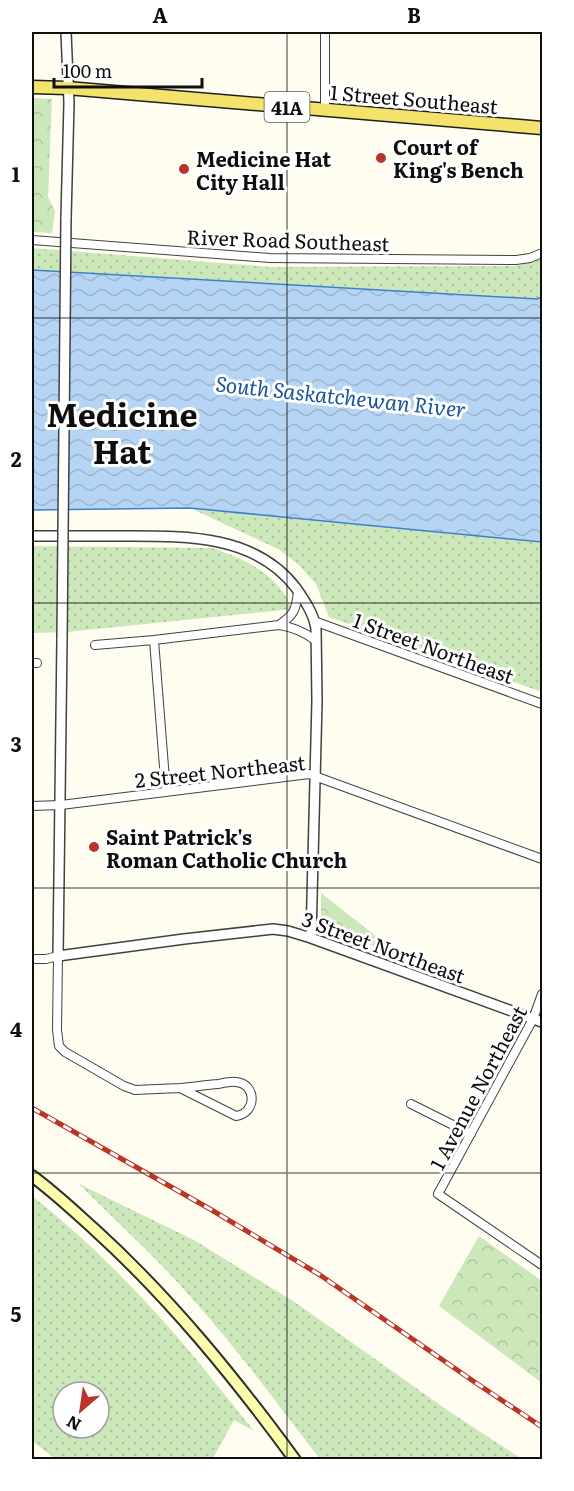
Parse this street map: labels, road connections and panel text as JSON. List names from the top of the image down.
{
  "streets": {
    "main road": ["1 Street Southeast", "41A"],
    "street": [
      "River Road Southeast",
      "1 Street Northeast",
      "2 Street Northeast",
      "3 Street Northeast",
      "1 Avenue Northeast"
    ]
  },
  "crossings": [
    ["3 Street Northeast", "1 Avenue Northeast"]
  ],
  "districts": ["Medicine Hat"],
  "water": ["South Saskatchewan River"],
  "places": ["Court of King's Bench", "Medicine Hat City Hall", "Saint Patrick's Roman Catholic Church"],
  "scale_bar": "100 m",
  "north": "bottom left",
  "grid": {
    "columns": ["A", "B"],
    "rows": [
      "1",
      "2",
      "3",
      "4",
      "5"
    ]
  }
}
